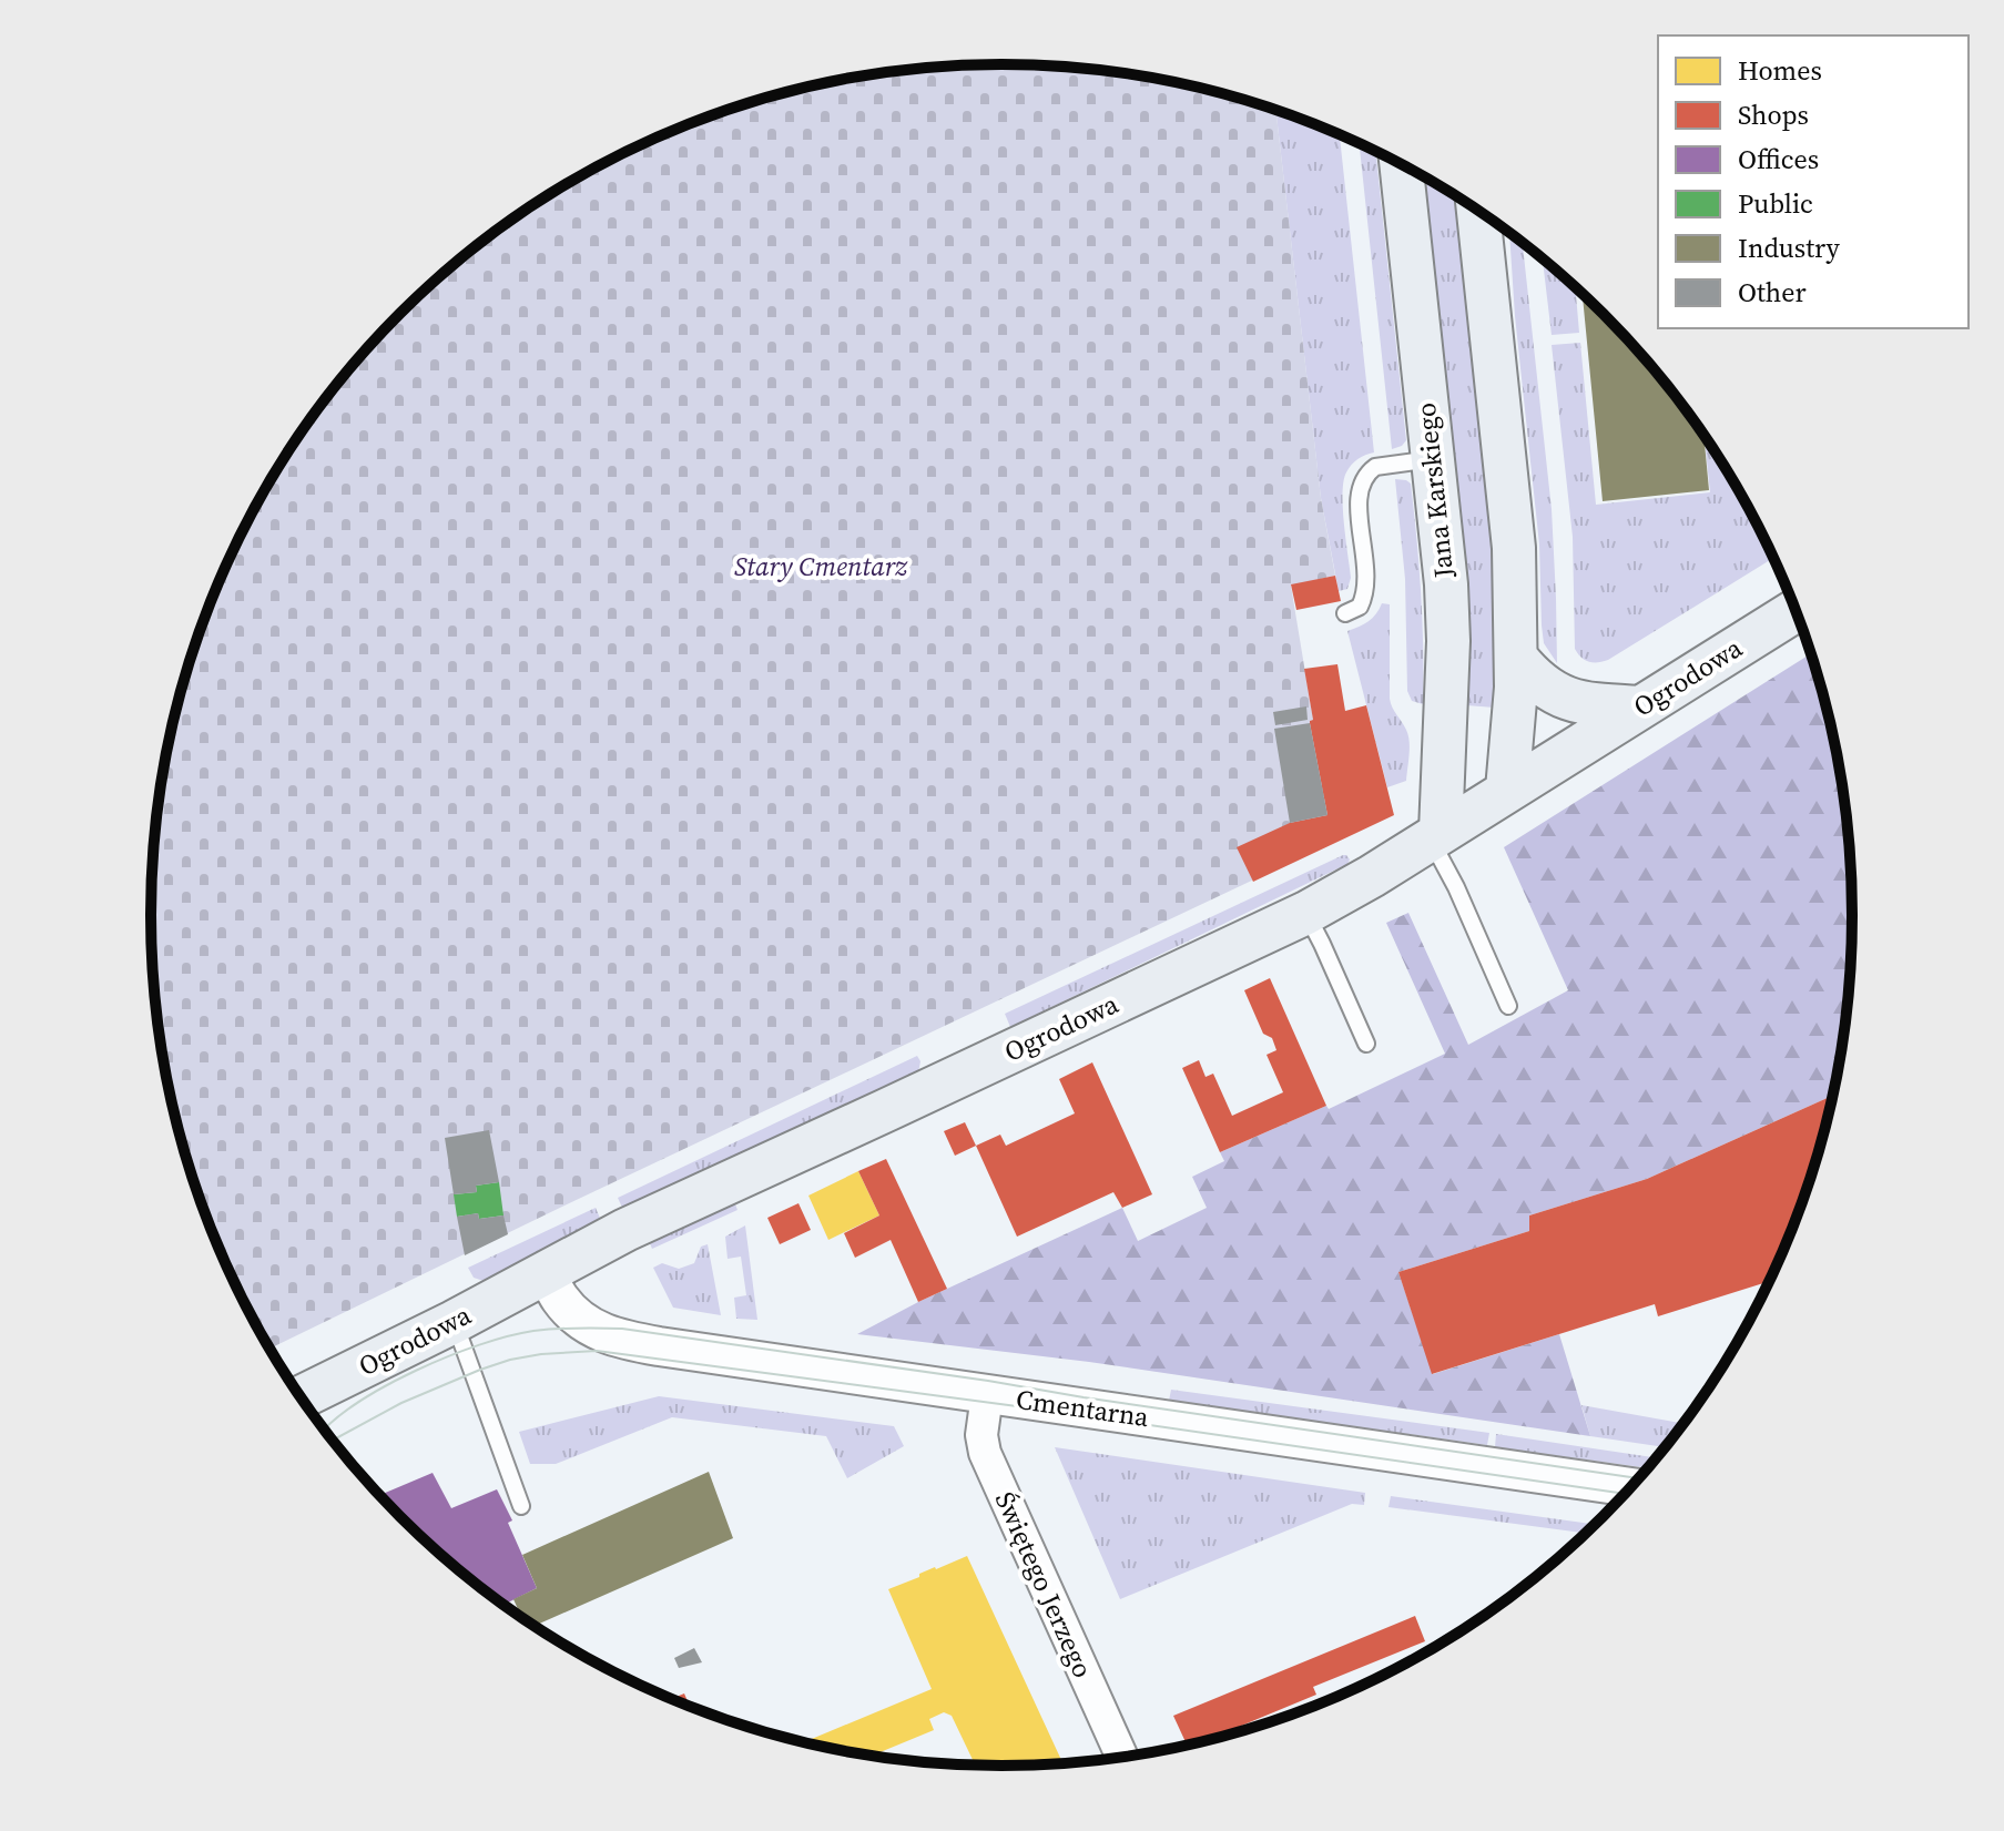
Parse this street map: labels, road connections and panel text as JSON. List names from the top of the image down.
{
  "streets": {
    "main road": ["Jana Karskiego", "Ogrodowa"],
    "street": ["Cmentarna", "Świętego Jerzego"]
  },
  "crossings": [
    ["Jana Karskiego", "Ogrodowa"],
    ["Ogrodowa", "Cmentarna"],
    ["Cmentarna", "Świętego Jerzego"]
  ],
  "parks": ["Stary Cmentarz"],
  "legend": [
    "Homes",
    "Shops",
    "Offices",
    "Public",
    "Industry",
    "Other"
  ]
}
